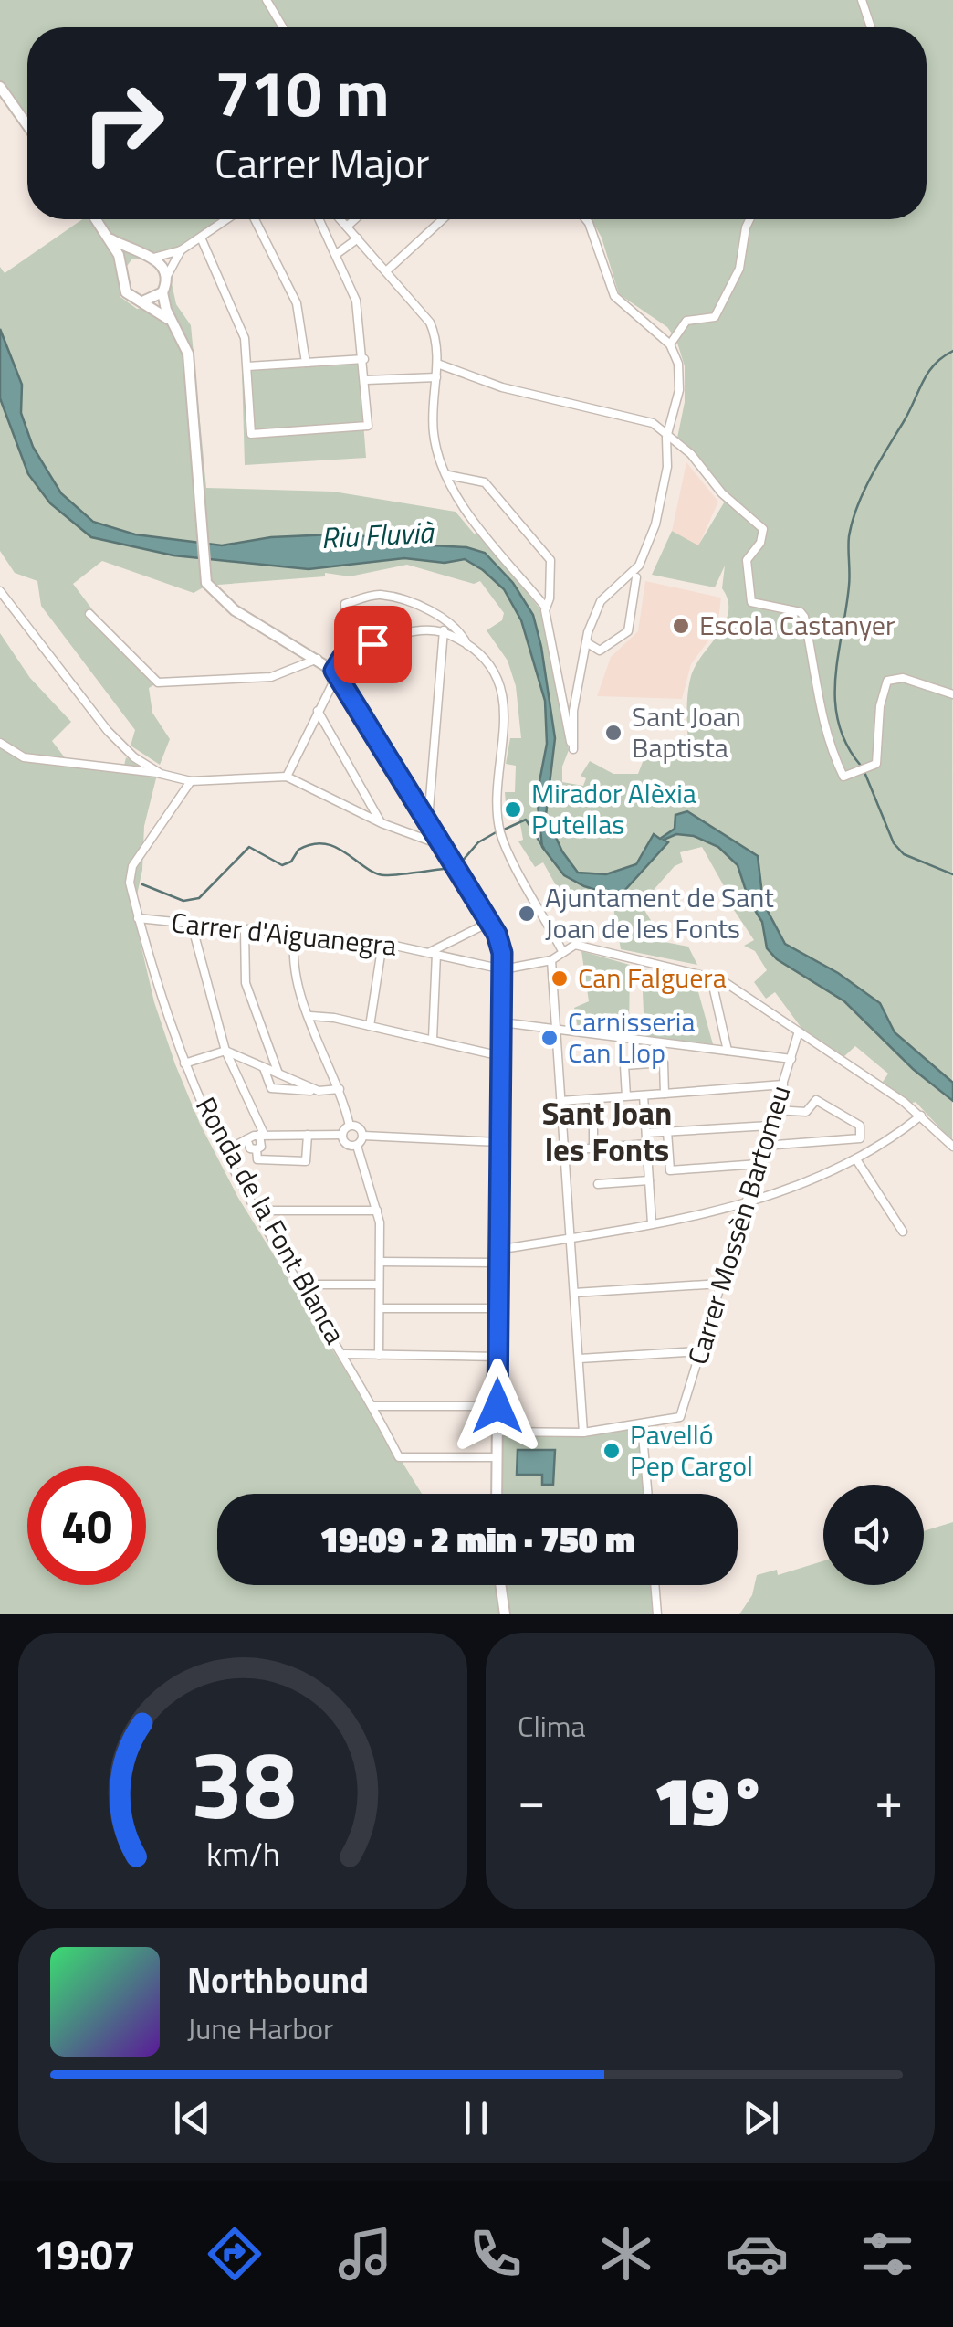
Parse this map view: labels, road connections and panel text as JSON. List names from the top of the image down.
{
  "streets": {
    "street": ["Carrer d'Aiguanegra", "Ronda de la Font Blanca", "Carrer Mossèn Bartomeu"]
  },
  "crossings": [
    ["Carrer d'Aiguanegra", "Ronda de la Font Blanca"]
  ],
  "districts": ["Sant Joan les Fonts"],
  "water": ["Riu Fluvià"],
  "places": [
    "Escola Castanyer",
    "Sant Joan Baptista",
    "Mirador Alèxia Putellas",
    "Ajuntament de Sant Joan de les Fonts",
    "Can Falguera",
    "Carnisseria Can Llop",
    "Pavelló Pep Cargol"
  ],
  "page": {
    "turn": ["710 m", "Carrer Major"],
    "limit": "40",
    "trip": "19:09 · 2 min · 750 m",
    "tile": "Clima",
    "heat": ["−", "19°", "+"],
    "song": ["Northbound", "June Harbor"],
    "tabs": "19:07",
    "gauge": ["38", "km/h"]
  }
}
